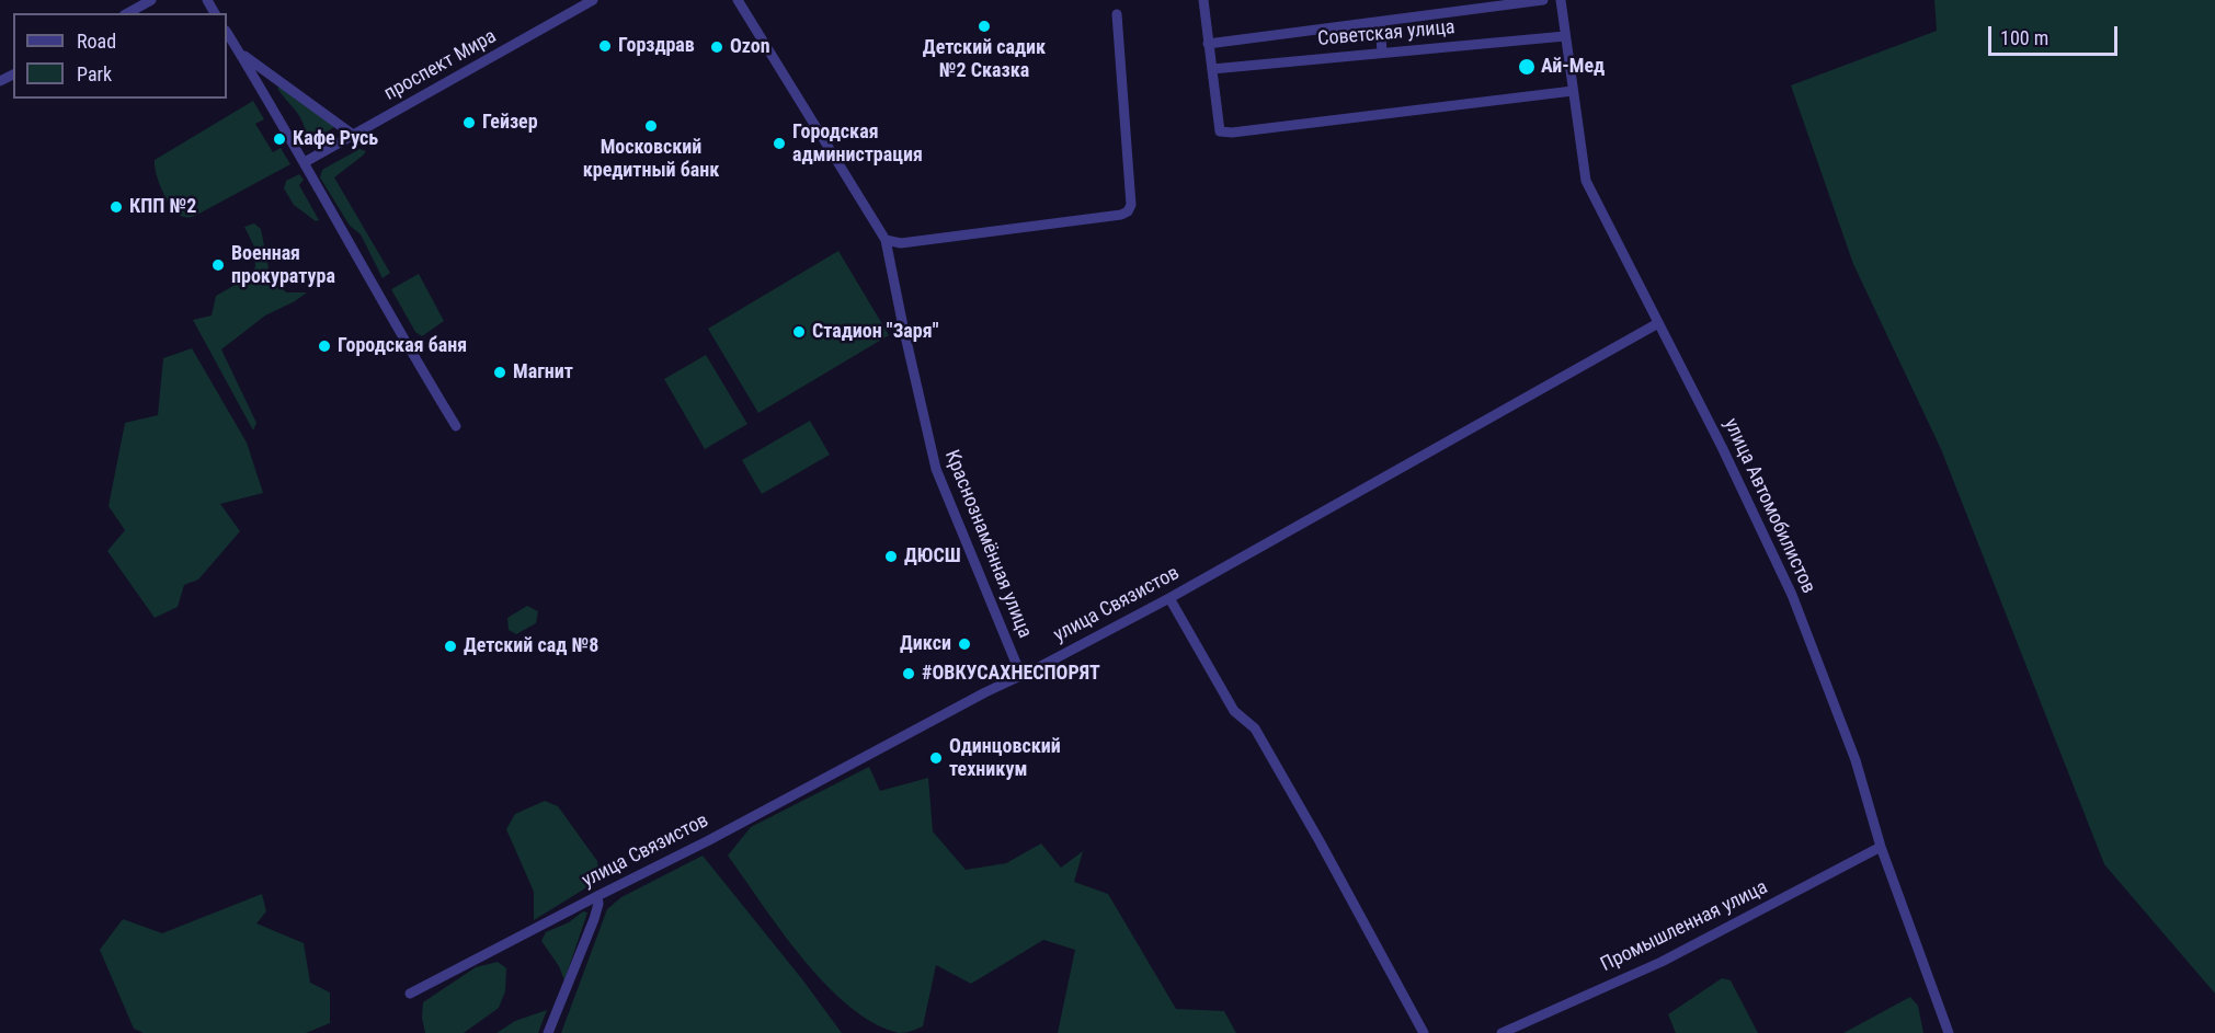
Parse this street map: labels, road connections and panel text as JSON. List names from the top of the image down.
{
  "streets": {
    "street": [
      "Советская улица",
      "проспект Мира",
      "улица Автомобилистов",
      "Краснознамённая улица",
      "улица Связистов",
      "Промышленная улица"
    ]
  },
  "crossings": [
    ["Советская улица", "улица Автомобилистов"],
    ["улица Автомобилистов", "улица Связистов"],
    ["улица Автомобилистов", "Промышленная улица"],
    ["Краснознамённая улица", "улица Связистов"]
  ],
  "places": [
    "Детский садик №2 Сказка",
    "Горздрав",
    "Ozon",
    "Ай-Мед",
    "Гейзер",
    "Московский кредитный банк",
    "Кафе Русь",
    "Городская администрация",
    "КПП №2",
    "Военная прокуратура",
    "Стадион \"Заря\"",
    "Городская баня",
    "Магнит",
    "ДЮСШ",
    "Дикси",
    "Детский сад №8",
    "#ОВКУСАХНЕСПОРЯТ",
    "Одинцовский техникум"
  ],
  "legend": ["Road", "Park"],
  "scale_bar": "100 m"
}
